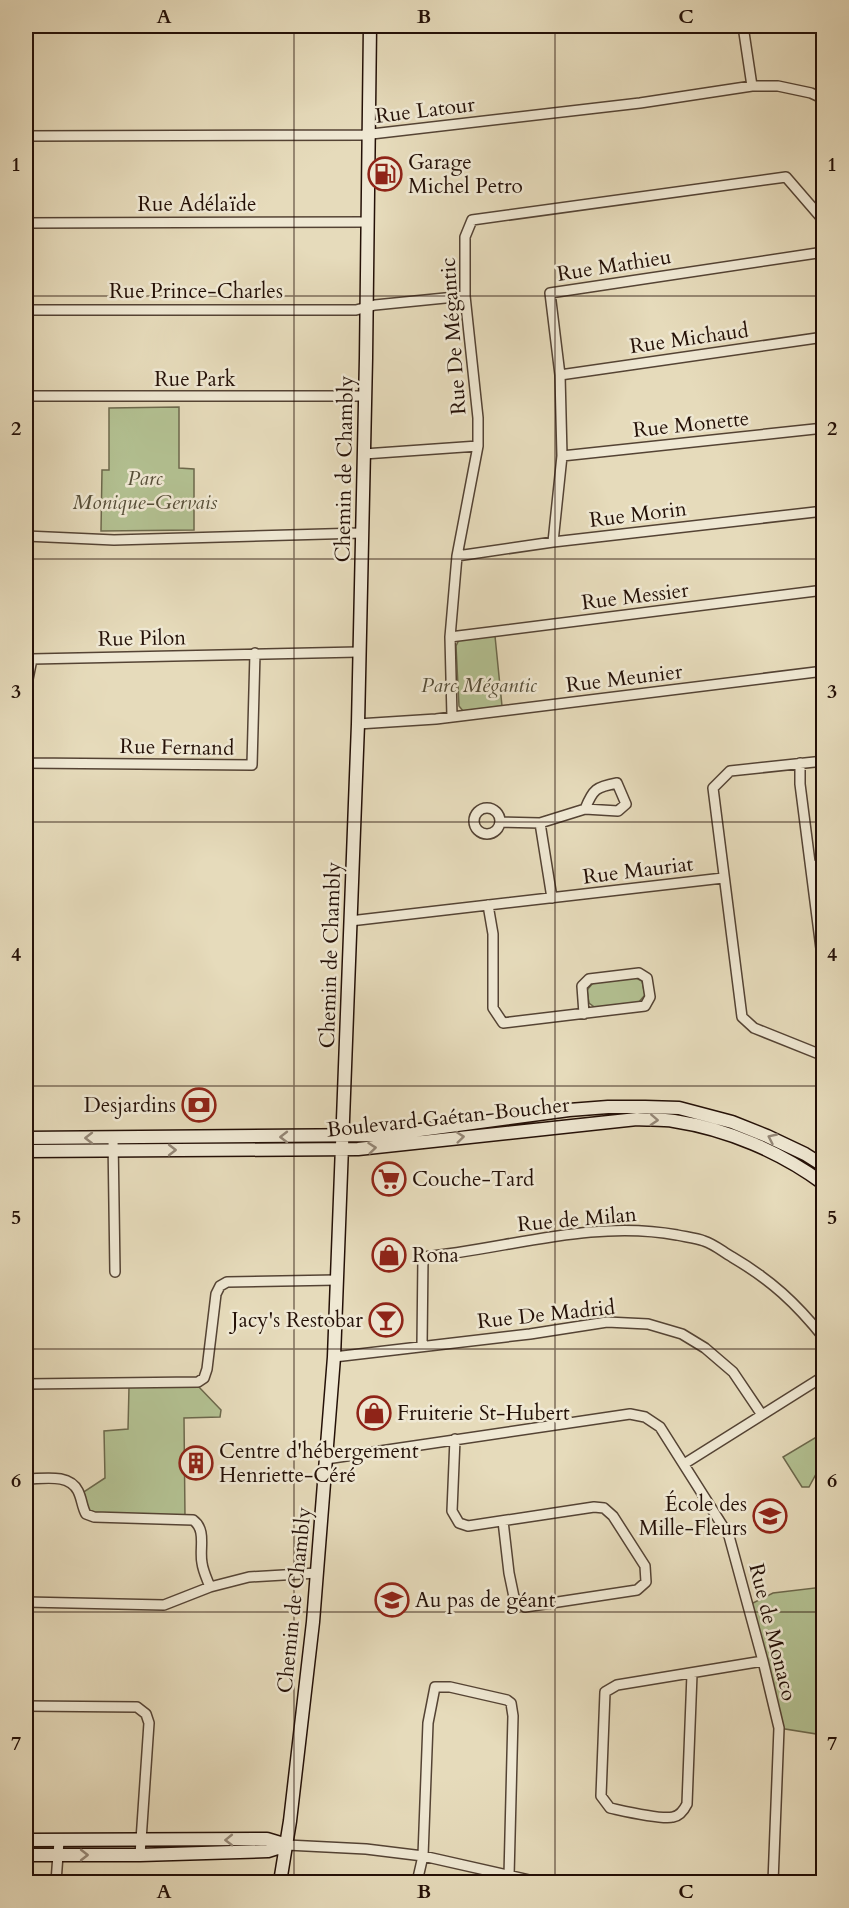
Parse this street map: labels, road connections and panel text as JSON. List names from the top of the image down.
{
  "streets": {
    "street": [
      "Rue Latour",
      "Rue Adélaïde",
      "Rue Mathieu",
      "Rue Prince-Charles",
      "Rue De Mégantic",
      "Rue Michaud",
      "Rue Park",
      "Rue Monette",
      "Chemin de Chambly",
      "Rue Morin",
      "Rue Messier",
      "Rue Pilon",
      "Rue Meunier",
      "Rue Fernand",
      "Rue Mauriat",
      "Boulevard Gaétan-Boucher",
      "Rue de Milan",
      "Rue De Madrid",
      "Rue de Monaco"
    ]
  },
  "crossings": [
    ["Rue Latour", "Chemin de Chambly"],
    ["Rue Adélaïde", "Chemin de Chambly"],
    ["Rue Mathieu", "Rue Michaud"],
    ["Rue Mathieu", "Rue Monette"],
    ["Rue Mathieu", "Rue Morin"],
    ["Rue Prince-Charles", "Rue De Mégantic"],
    ["Rue Prince-Charles", "Chemin de Chambly"],
    ["Rue De Mégantic", "Rue Morin"],
    ["Rue De Mégantic", "Rue Messier"],
    ["Rue De Mégantic", "Rue Meunier"],
    ["Rue Park", "Chemin de Chambly"],
    ["Chemin de Chambly", "Rue Pilon"],
    ["Chemin de Chambly", "Rue Meunier"],
    ["Chemin de Chambly", "Rue Mauriat"],
    ["Chemin de Chambly", "Boulevard Gaétan-Boucher"],
    ["Chemin de Chambly", "Rue De Madrid"],
    ["Chemin de Chambly", "Rue de Monaco"],
    ["Rue Pilon", "Rue Fernand"],
    ["Rue de Milan", "Rue De Madrid"]
  ],
  "parks": ["Parc Monique-Gervais", "Parc Mégantic"],
  "places": {
    "fuel station": ["Garage Michel Petro"],
    "bank": ["Desjardins"],
    "supermarket": ["Couche-Tard"],
    "shop": ["Rona", "Fruiterie St-Hubert"],
    "bar": ["Jacy's Restobar"],
    "building": ["Centre d'hébergement Henriette-Céré"],
    "school or university": ["École des Mille-Fleurs", "Au pas de géant"]
  },
  "grid": {
    "columns": ["A", "B", "C"],
    "rows": [
      "1",
      "2",
      "3",
      "4",
      "5",
      "6",
      "7"
    ]
  }
}
